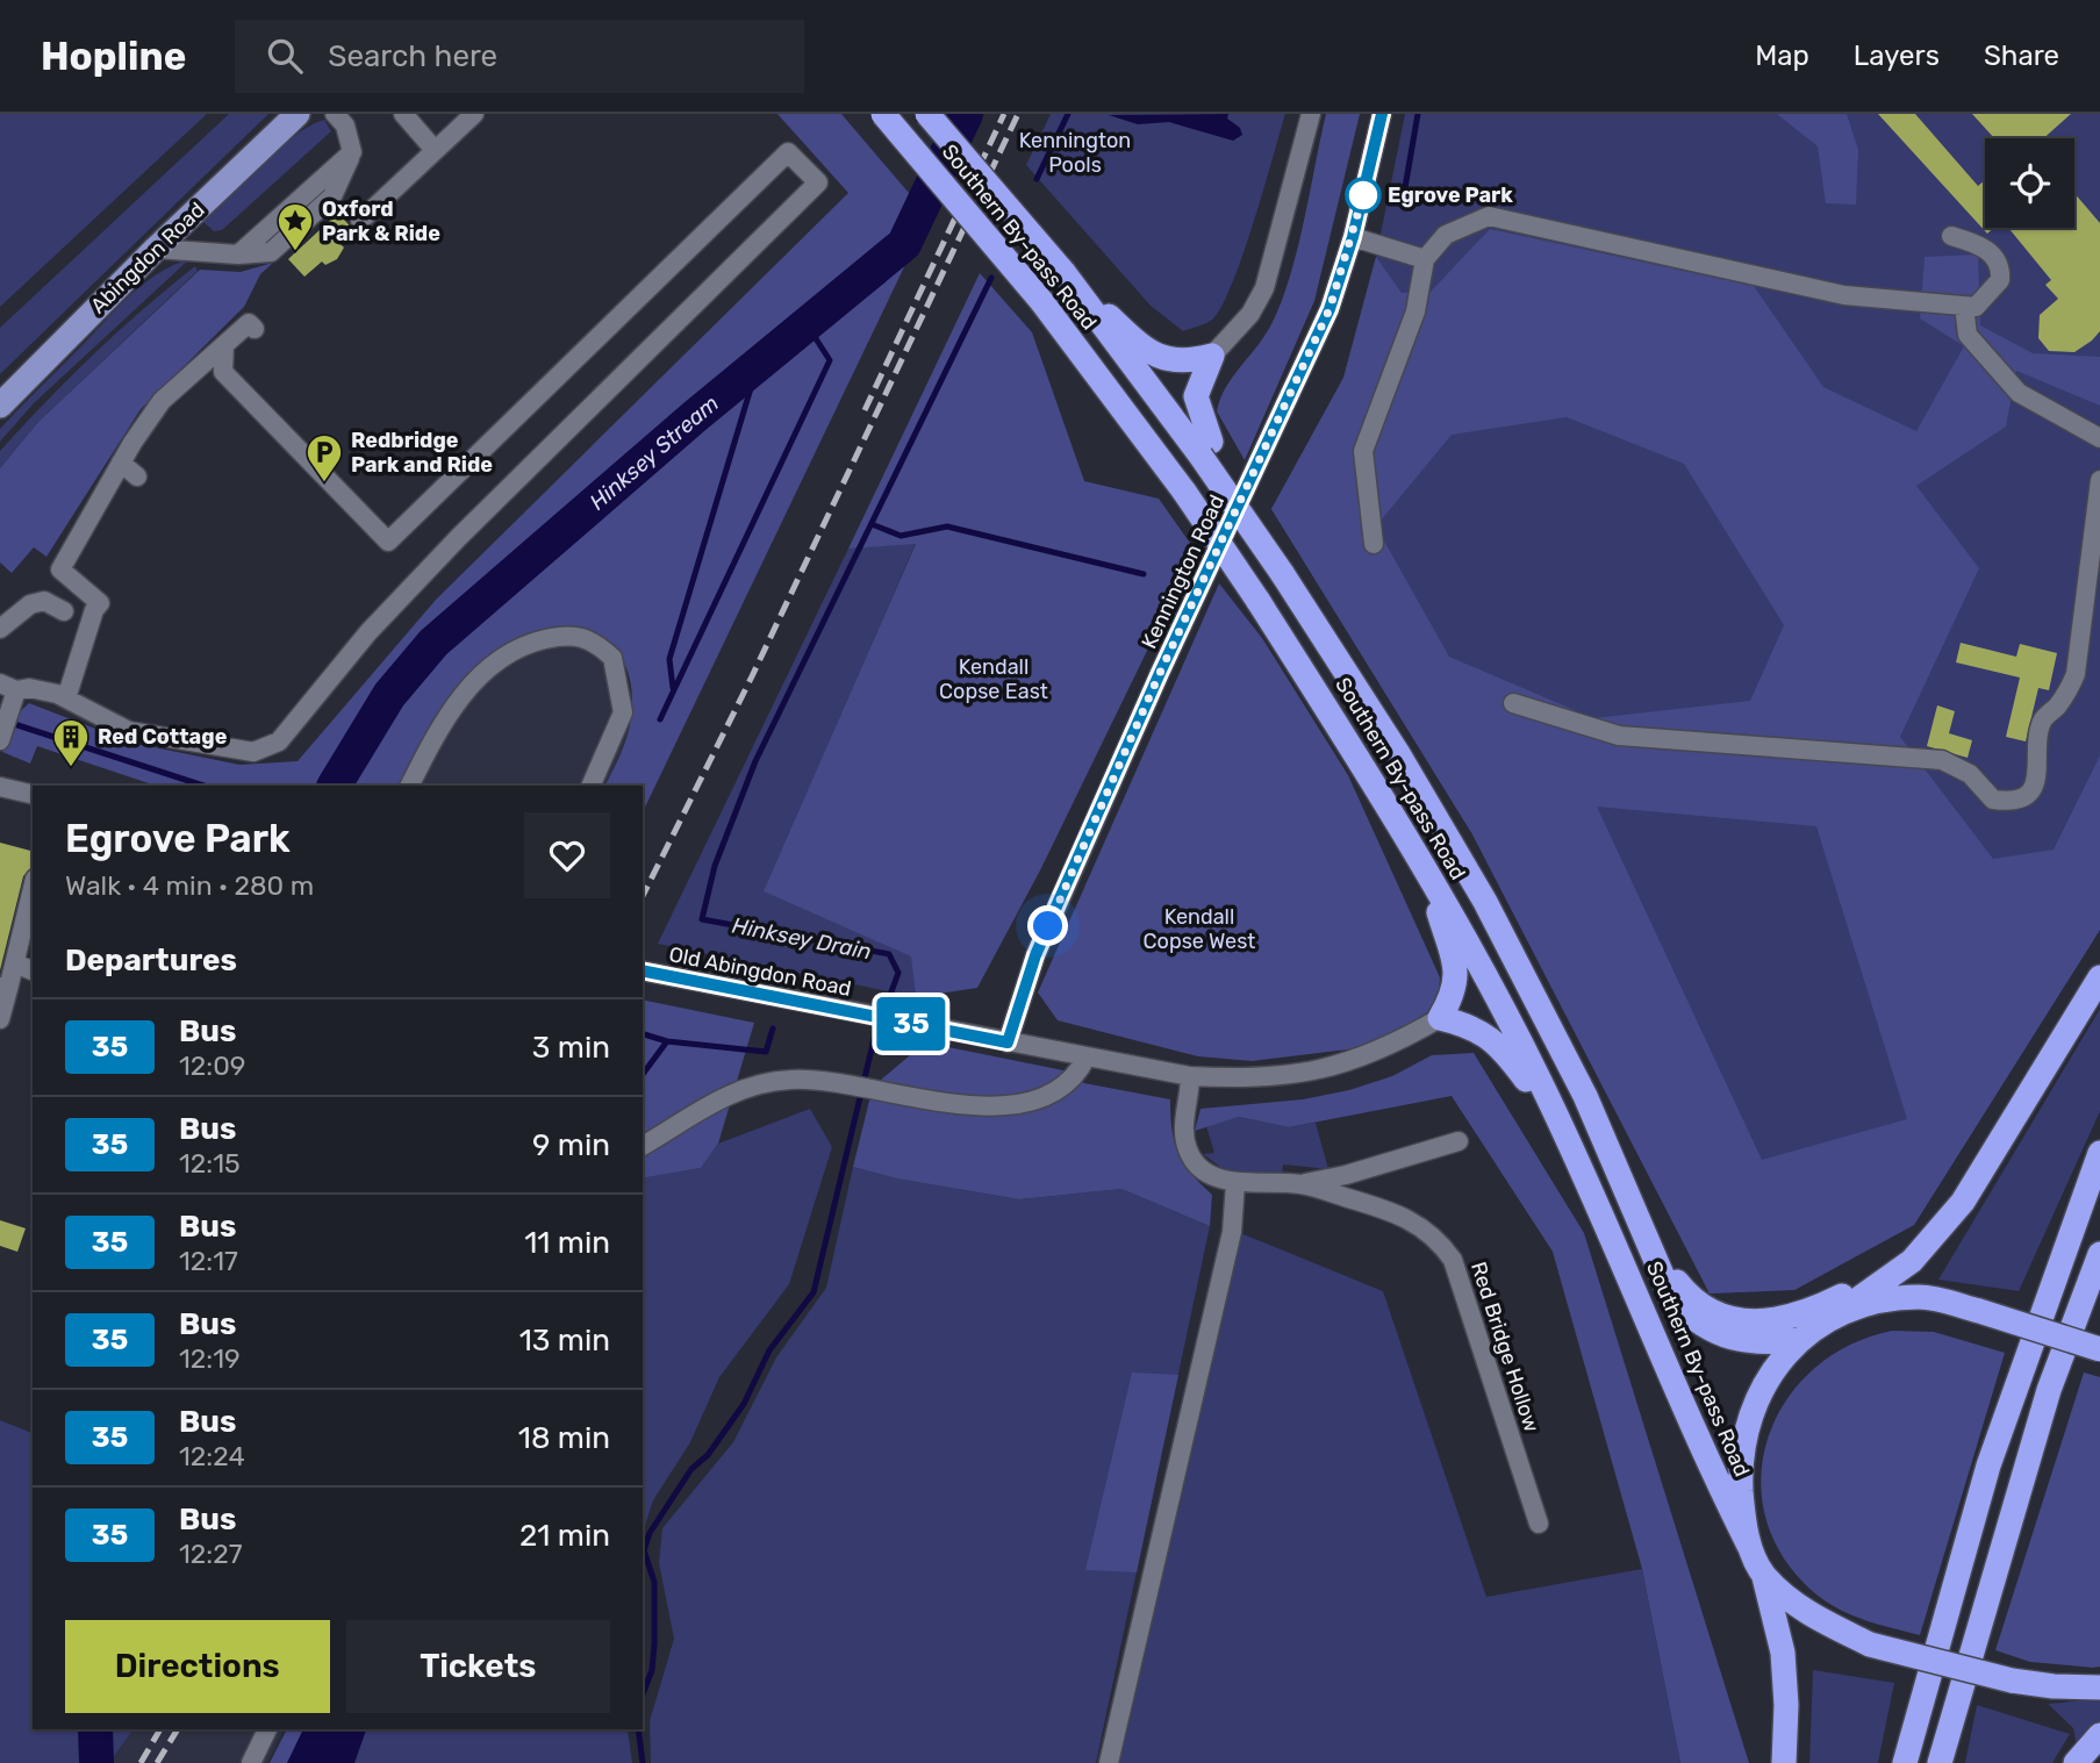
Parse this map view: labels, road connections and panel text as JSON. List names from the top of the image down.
{
  "streets": {
    "highway": ["Southern By-pass Road"],
    "main road": ["Abingdon Road"],
    "street": ["Kennington Road", "Old Abingdon Road", "Red Bridge Hollow"]
  },
  "crossings": [
    ["Kennington Road", "Old Abingdon Road"],
    ["Old Abingdon Road", "Red Bridge Hollow"]
  ],
  "water": ["Hinksey Stream", "Hinksey Drain"],
  "parks": ["Kennington Pools", "Kendall Copse East", "Kendall Copse West"],
  "places": {
    "other": ["Egrove Park"],
    "place": ["Oxford Park & Ride"],
    "parking": ["Redbridge Park and Ride"],
    "building": ["Red Cottage"]
  },
  "lines": ["bus line 35"],
  "page": {
    "header": "Hopline",
    "search": "Search here",
    "nav": ["Map", "Layers", "Share"],
    "on_map": "35",
    "heading": [
      ["Egrove Park", "Walk · 4 min · 280 m"],
      "Departures"
    ],
    "list": [
      {
        "mark": "35",
        "name": "Bus",
        "note": "12:09",
        "value": "3 min"
      },
      {
        "mark": "35",
        "name": "Bus",
        "note": "12:15",
        "value": "9 min"
      },
      {
        "mark": "35",
        "name": "Bus",
        "note": "12:17",
        "value": "11 min"
      },
      {
        "mark": "35",
        "name": "Bus",
        "note": "12:19",
        "value": "13 min"
      },
      {
        "mark": "35",
        "name": "Bus",
        "note": "12:24",
        "value": "18 min"
      },
      {
        "mark": "35",
        "name": "Bus",
        "note": "12:27",
        "value": "21 min"
      }
    ],
    "buttons": ["Directions", "Tickets"]
  }
}
